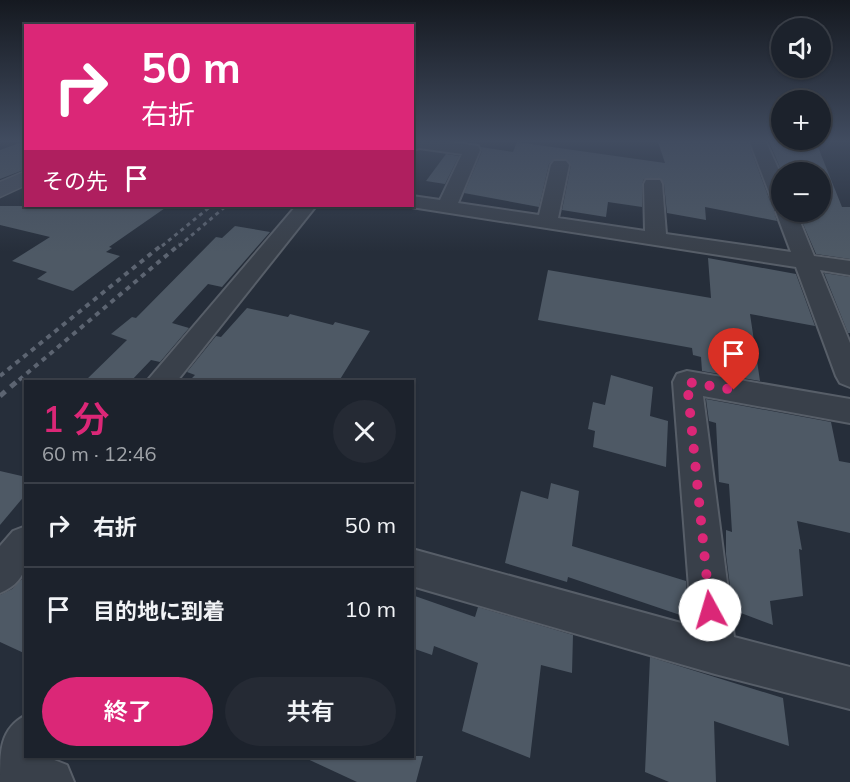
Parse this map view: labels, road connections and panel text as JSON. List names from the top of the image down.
{
  "page": {
    "map_buttons": ["+", "−"],
    "turn": ["50 m", "右折"],
    "then": "その先",
    "heading": ["1 分", "60 m · 12:46"],
    "list": [
      {
        "name": "右折",
        "value": "50 m"
      },
      {
        "name": "目的地に到着",
        "value": "10 m"
      }
    ],
    "buttons": ["終了", "共有"]
  }
}
